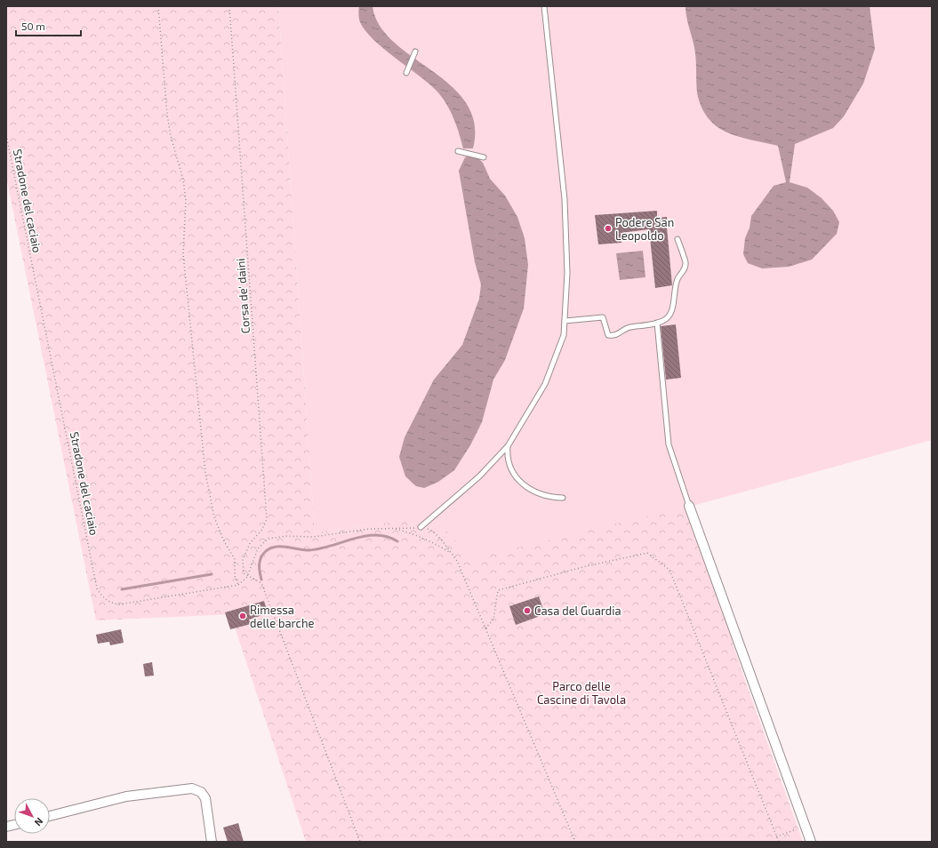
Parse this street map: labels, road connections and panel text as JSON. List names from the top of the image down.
{
  "streets": {
    "path": ["Stradone del caciaio", "Corsa de' daini"]
  },
  "parks": ["Parco delle Cascine di Tavola"],
  "places": ["Podere San Leopoldo", "Casa del Guardia", "Rimessa delle barche"],
  "scale_bar": "50 m",
  "north": "bottom right"
}
